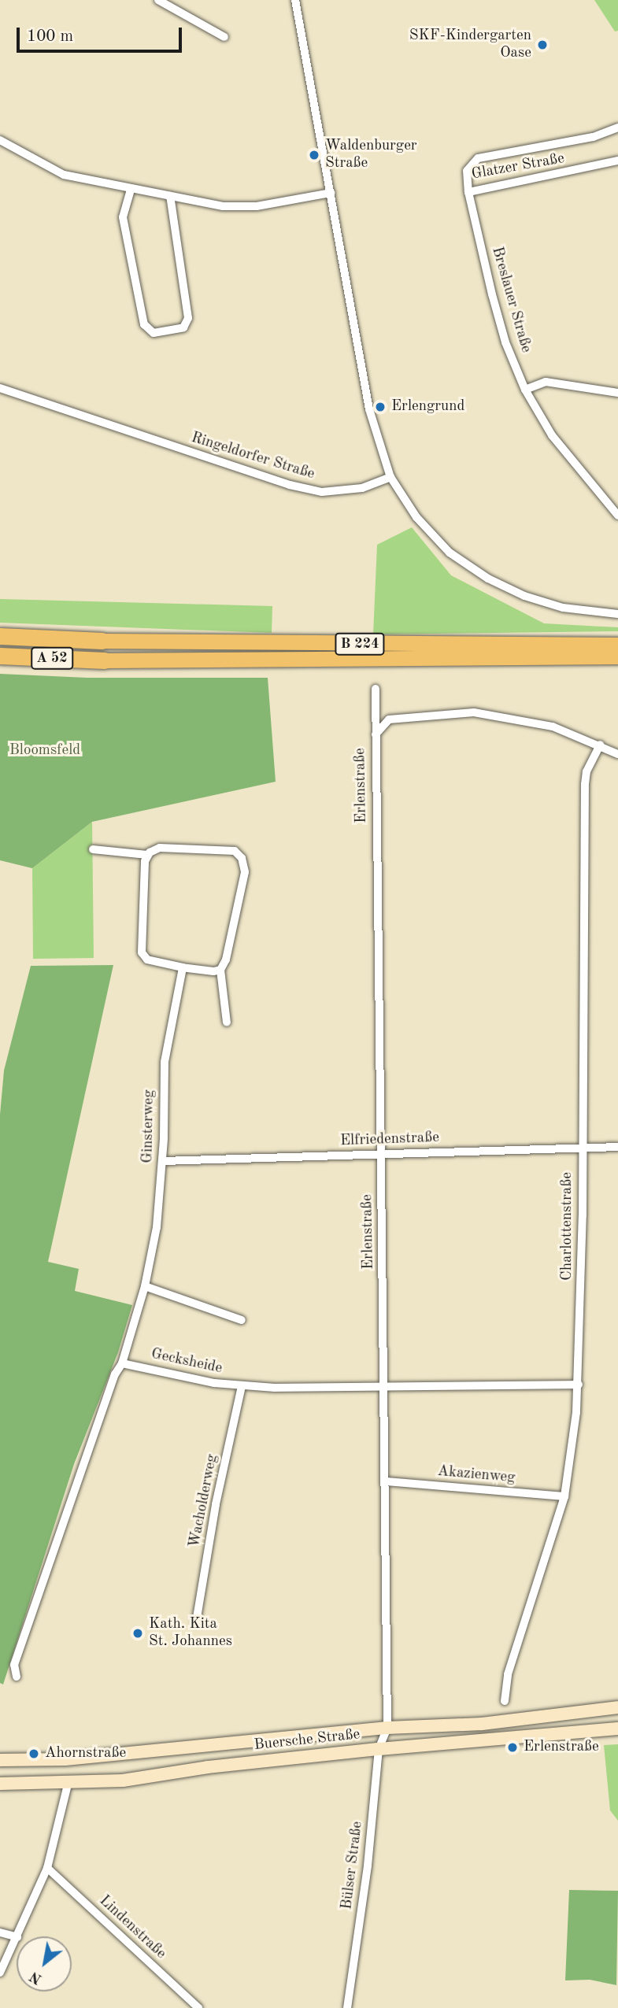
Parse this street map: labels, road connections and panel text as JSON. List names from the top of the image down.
{
  "streets": {
    "highway": ["B 224", "A 52"],
    "main road": ["Buersche Straße"],
    "street": [
      "Glatzer Straße",
      "Breslauer Straße",
      "Ringeldorfer Straße",
      "Erlenstraße",
      "Ginsterweg",
      "Elfriedenstraße",
      "Charlottenstraße",
      "Gecksheide",
      "Akazienweg",
      "Wacholderweg",
      "Bülser Straße",
      "Lindenstraße"
    ]
  },
  "crossings": [
    ["Glatzer Straße", "Breslauer Straße"],
    ["B 224", "A 52"],
    ["Erlenstraße", "Elfriedenstraße"],
    ["Erlenstraße", "Charlottenstraße"],
    ["Erlenstraße", "Gecksheide"],
    ["Erlenstraße", "Akazienweg"],
    ["Erlenstraße", "Buersche Straße"],
    ["Erlenstraße", "Bülser Straße"],
    ["Ginsterweg", "Elfriedenstraße"],
    ["Ginsterweg", "Gecksheide"],
    ["Elfriedenstraße", "Charlottenstraße"],
    ["Charlottenstraße", "Gecksheide"],
    ["Charlottenstraße", "Akazienweg"],
    ["Gecksheide", "Wacholderweg"],
    ["Buersche Straße", "Bülser Straße"]
  ],
  "parks": ["Bloomsfeld"],
  "places": [
    "SKF-Kindergarten Oase",
    "Waldenburger Straße",
    "Erlengrund",
    "Kath. Kita St. Johannes",
    "Erlenstraße",
    "Ahornstraße"
  ],
  "scale_bar": "100 m",
  "north": "bottom left"
}
